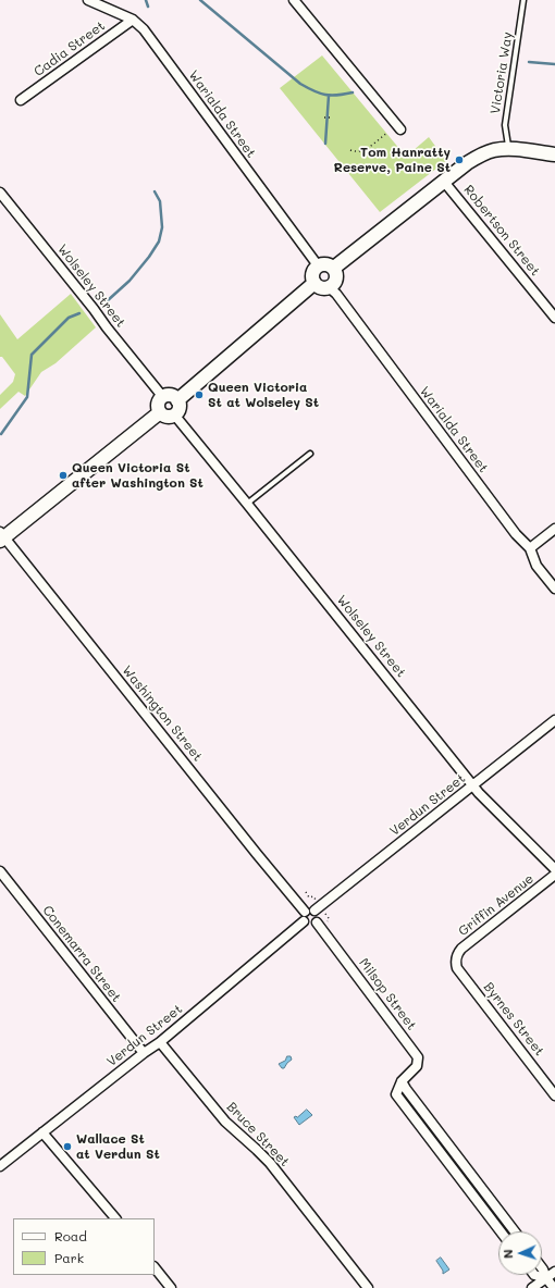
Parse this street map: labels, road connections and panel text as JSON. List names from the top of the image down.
{
  "streets": {
    "street": [
      "Cadia Street",
      "Warialda Street",
      "Robertson Street",
      "Wolseley Street",
      "Washington Street",
      "Verdun Street",
      "Griffin Avenue",
      "Conemarra Street",
      "Milsop Street",
      "Byrnes Street",
      "Bruce Street"
    ],
    "lane": ["Victoria Way"]
  },
  "crossings": [
    ["Cadia Street", "Warialda Street"],
    ["Wolseley Street", "Verdun Street"],
    ["Washington Street", "Verdun Street"],
    ["Washington Street", "Milsop Street"],
    ["Verdun Street", "Conemarra Street"],
    ["Verdun Street", "Milsop Street"],
    ["Verdun Street", "Bruce Street"],
    ["Griffin Avenue", "Byrnes Street"]
  ],
  "places": [
    "Tom Hanratty Reserve, Paine St",
    "Queen Victoria St at Wolseley St",
    "Queen Victoria St after Washington St",
    "Wallace St at Verdun St"
  ],
  "legend": ["Road", "Park"],
  "north": "left"
}
